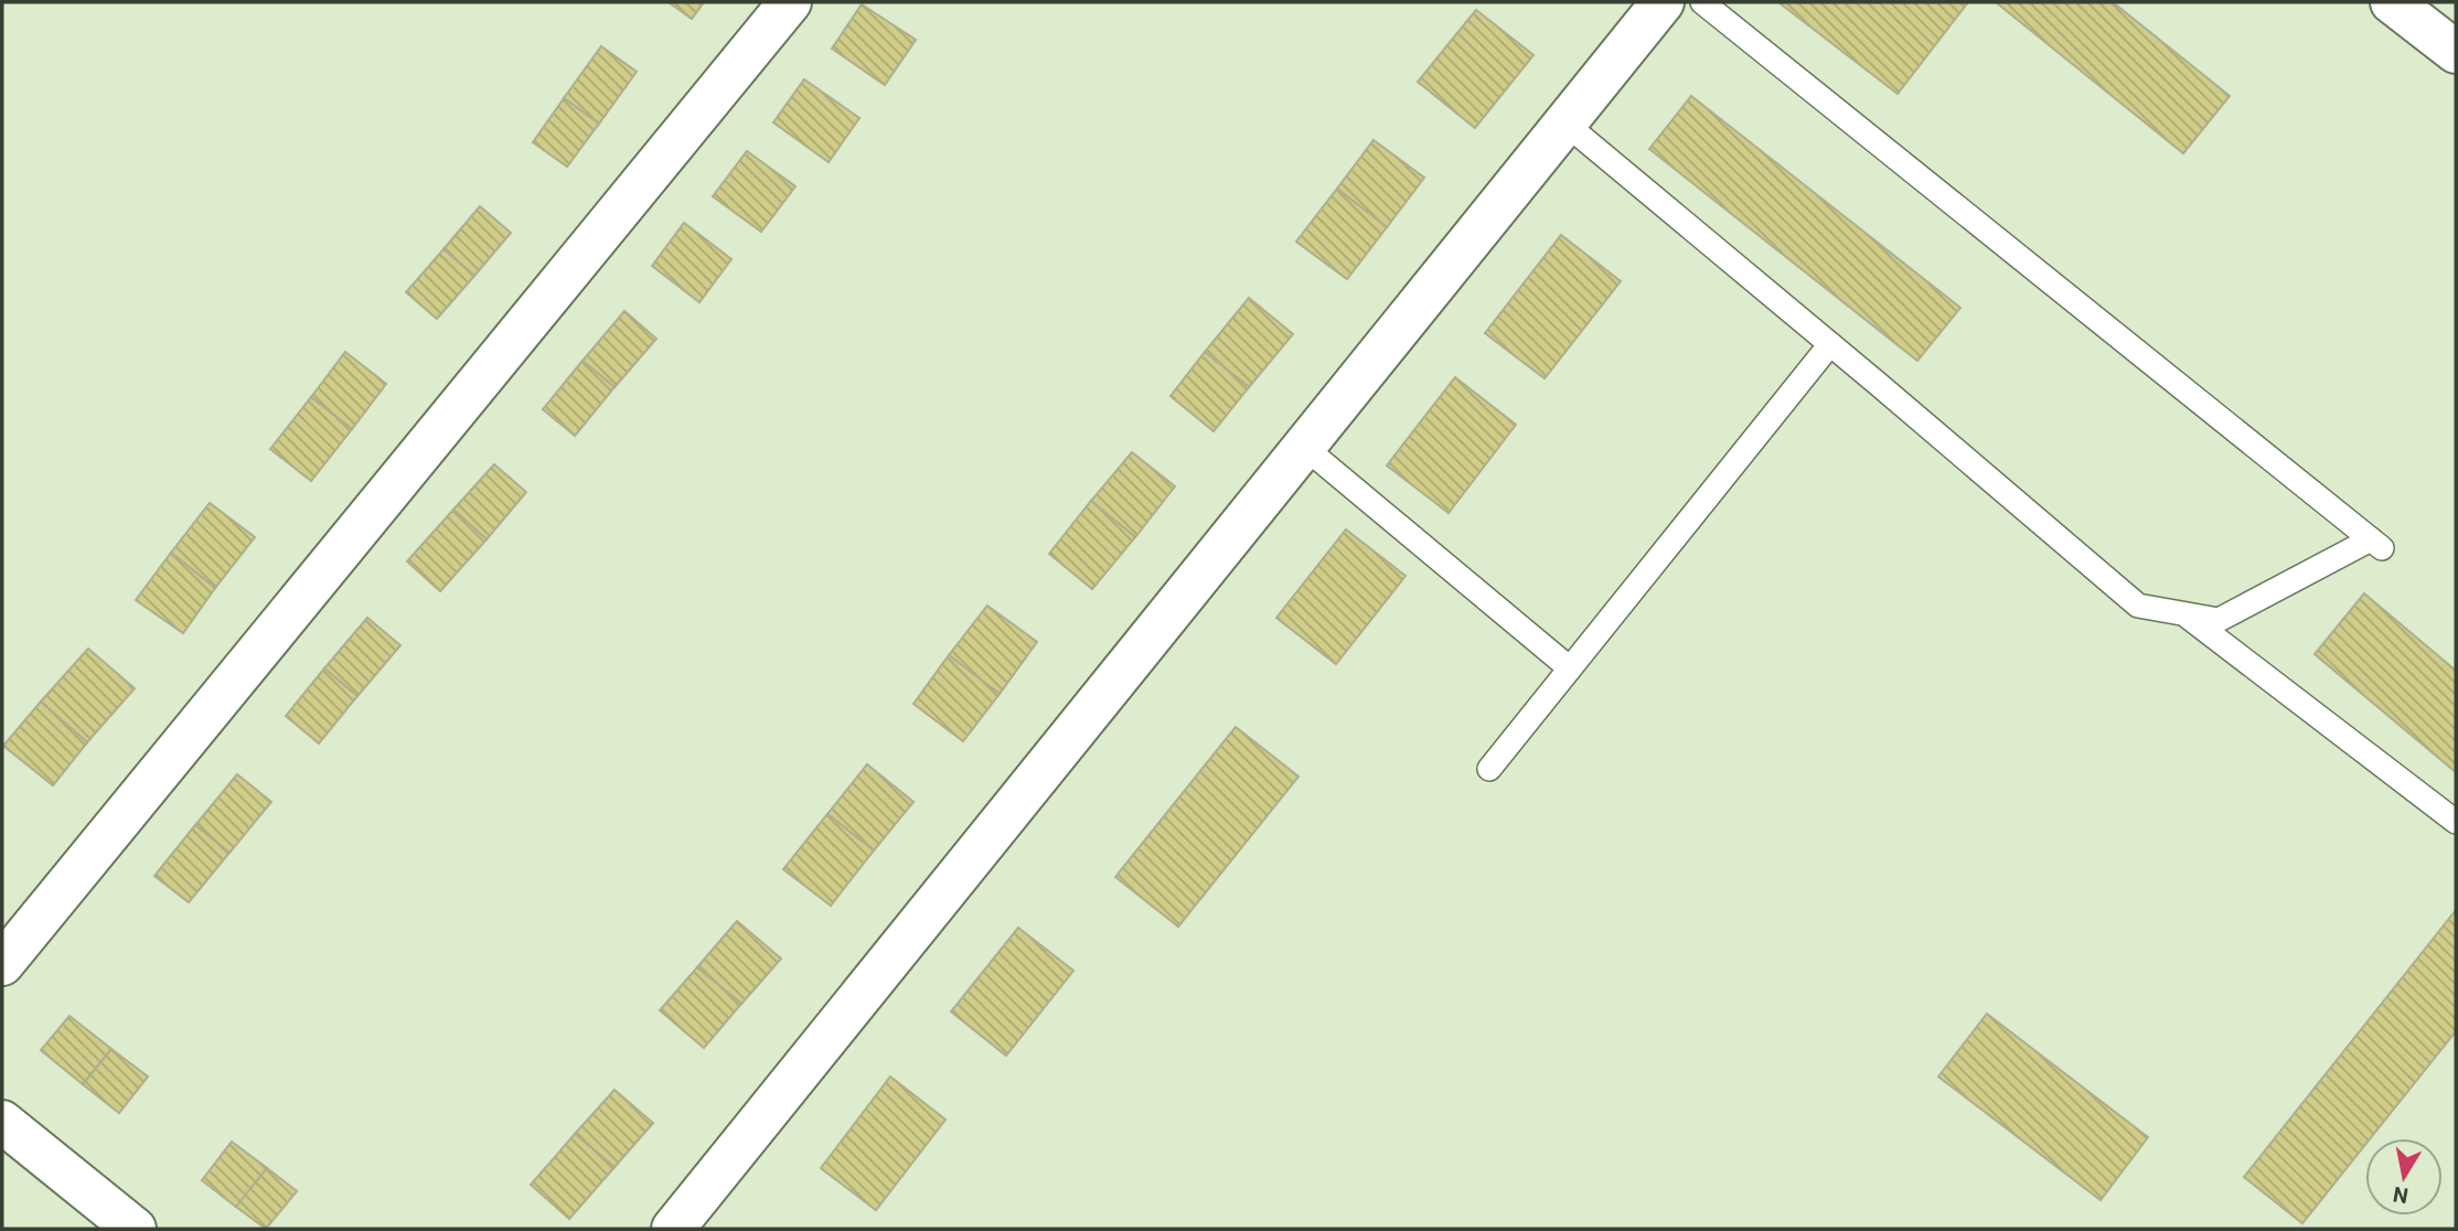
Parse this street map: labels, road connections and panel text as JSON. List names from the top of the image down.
{
  "north": "bottom"
}
